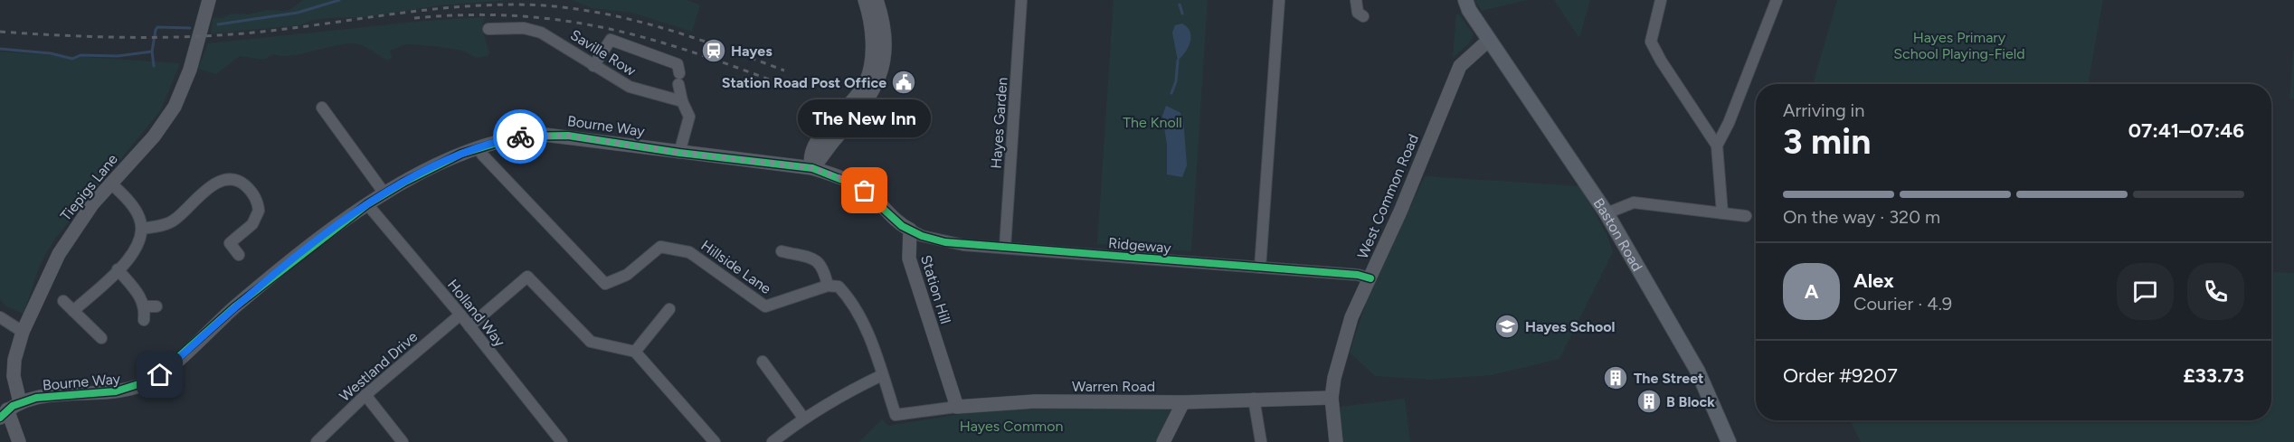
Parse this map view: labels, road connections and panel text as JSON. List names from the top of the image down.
{
  "streets": {
    "main road": ["Baston Road"],
    "street": [
      "Saville Row",
      "Hayes Garden",
      "Bourne Way",
      "Tiepigs Lane",
      "West Common Road",
      "Ridgeway",
      "Hillside Lane",
      "Station Hill",
      "Holland Way",
      "Westland Drive",
      "Warren Road"
    ]
  },
  "crossings": [
    ["Hayes Garden", "Ridgeway"],
    ["Bourne Way", "Tiepigs Lane"],
    ["Bourne Way", "Hillside Lane"],
    ["Bourne Way", "Holland Way"],
    ["West Common Road", "Baston Road"],
    ["West Common Road", "Ridgeway"],
    ["West Common Road", "Warren Road"],
    ["Ridgeway", "Station Hill"],
    ["Station Hill", "Warren Road"],
    ["Holland Way", "Westland Drive"]
  ],
  "parks": ["Hayes Primary School Playing-Field", "The Knoll", "Hayes Common"],
  "places": {
    "station": ["Hayes"],
    "public building": ["Station Road Post Office"],
    "other": ["The New Inn"],
    "school or university": ["Hayes School"],
    "building": ["The Street", "B Block"]
  },
  "page": {
    "heading": ["3 min", "Arriving in", "07:41–07:46"],
    "panel": [
      "Alex",
      "Courier · 4.9",
      "Order #9207",
      "£33.73"
    ],
    "bubble": "The New Inn",
    "bar": "On the way · 320 m",
    "round": "A"
  }
}
